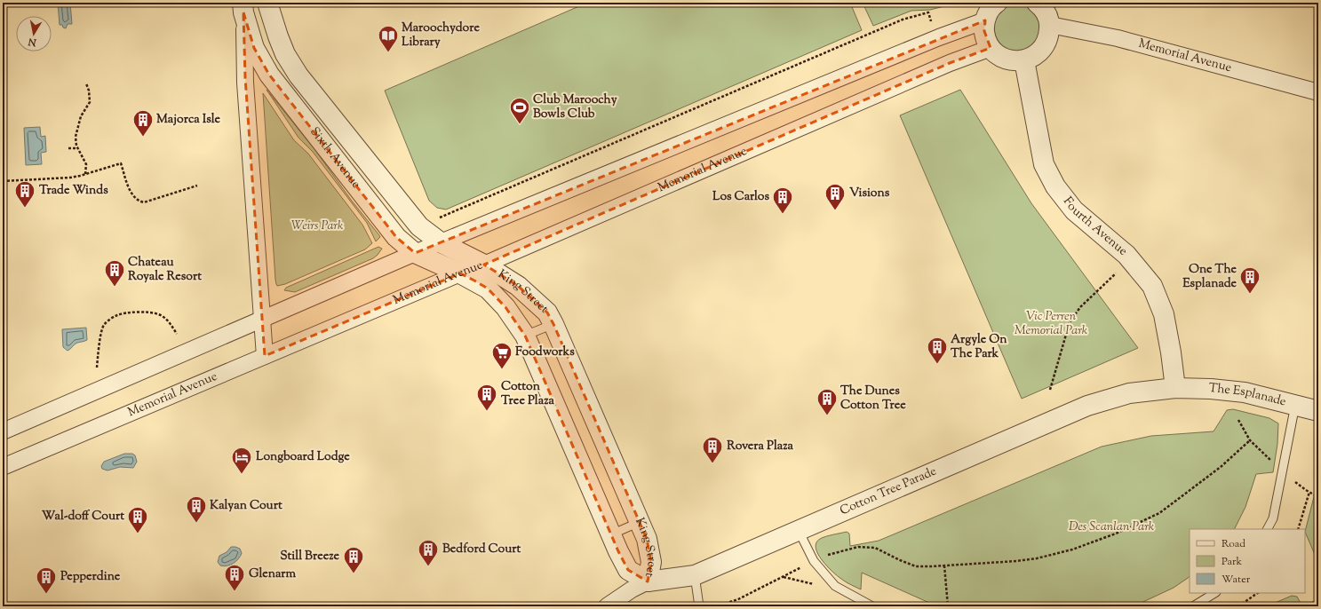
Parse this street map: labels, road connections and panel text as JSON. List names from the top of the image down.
{
  "streets": {
    "street": [
      "Memorial Avenue",
      "Sixth Avenue",
      "Fourth Avenue",
      "King Street",
      "The Esplanade",
      "Cotton Tree Parade"
    ]
  },
  "crossings": [
    ["Memorial Avenue", "Sixth Avenue"],
    ["Memorial Avenue", "King Street"],
    ["Sixth Avenue", "King Street"],
    ["Fourth Avenue", "The Esplanade"],
    ["Fourth Avenue", "Cotton Tree Parade"],
    ["King Street", "Cotton Tree Parade"],
    ["The Esplanade", "Cotton Tree Parade"]
  ],
  "parks": ["Weirs Park", "Vic Perren Memorial Park", "Des Scanlan Park"],
  "places": {
    "library": ["Maroochydore Library"],
    "sports": ["Club Maroochy Bowls Club"],
    "building": [
      "Majorca Isle",
      "Trade Winds",
      "Visions",
      "Los Carlos",
      "Chateau Royale Resort",
      "One The Esplanade",
      "Argyle On The Park",
      "Cotton Tree Plaza",
      "The Dunes Cotton Tree",
      "Rovera Plaza",
      "Kalyan Court",
      "Wal-doff Court",
      "Bedford Court",
      "Still Breeze",
      "Glenarm",
      "Pepperdine"
    ],
    "supermarket": ["Foodworks"],
    "hotel": ["Longboard Lodge"]
  },
  "legend": ["Road", "Park", "Water"],
  "north": "bottom"
}
